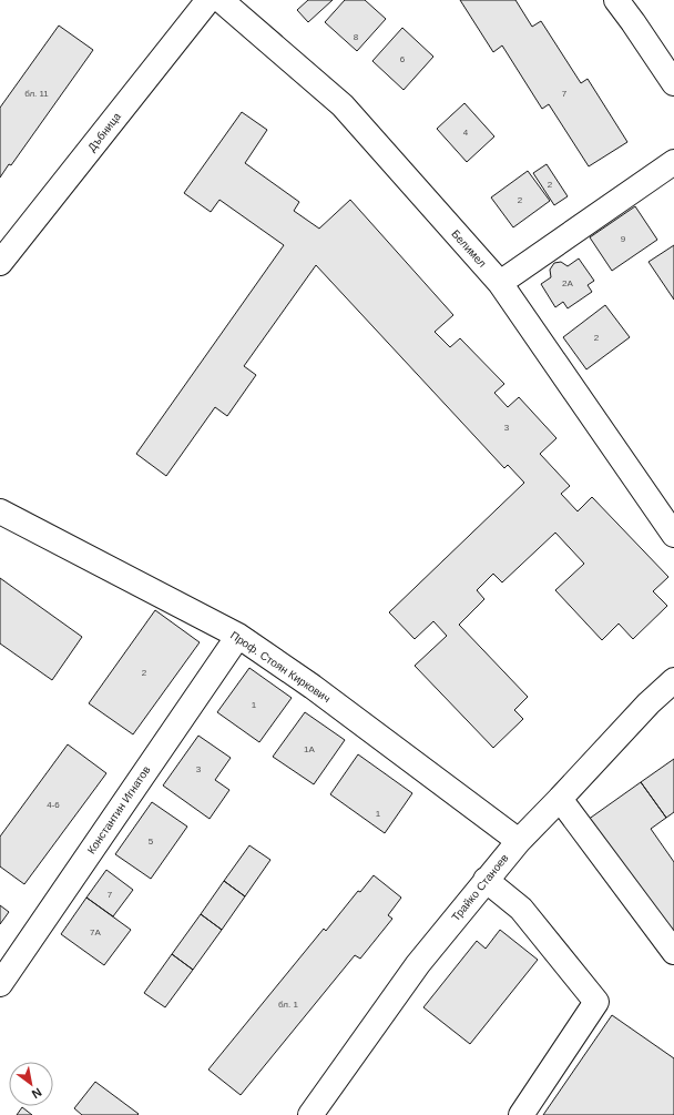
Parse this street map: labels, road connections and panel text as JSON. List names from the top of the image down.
{
  "streets": {
    "street": [
      "Дъбница",
      "Белимел",
      "Проф. Стоян Киркович",
      "Константин Игнатов",
      "Трайко Станоев"
    ]
  },
  "crossings": [
    ["Проф. Стоян Киркович", "Константин Игнатов"],
    ["Проф. Стоян Киркович", "Трайко Станоев"]
  ],
  "house_numbers": [
    "8",
    "6",
    "бл. 11",
    "7",
    "4",
    "2",
    "2",
    "9",
    "2А",
    "2",
    "3",
    "2",
    "1",
    "1А",
    "3",
    "4-6",
    "1",
    "5",
    "7",
    "7А",
    "бл. 1"
  ],
  "north": "bottom right"
}
